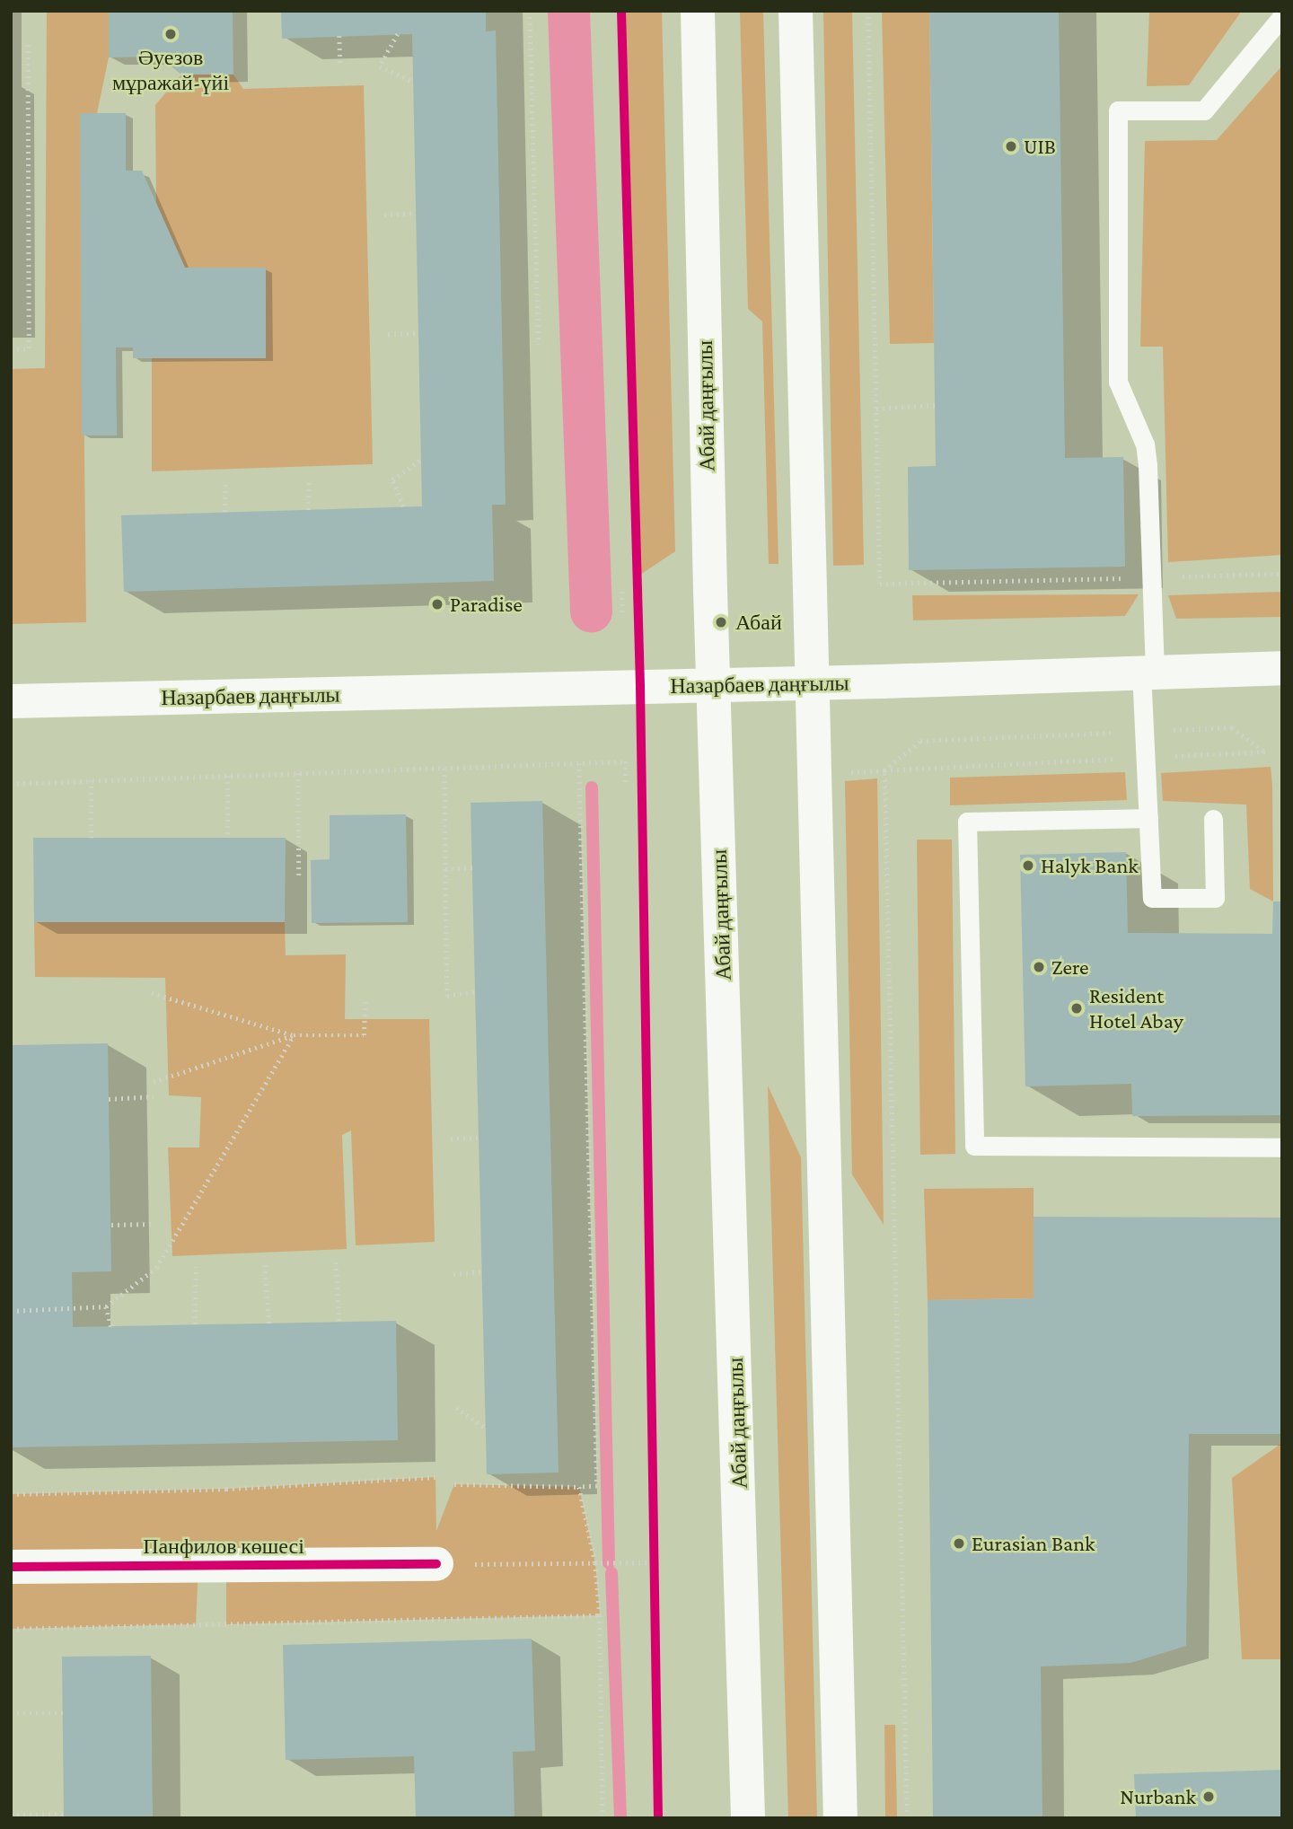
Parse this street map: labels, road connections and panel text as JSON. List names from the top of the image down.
{
  "streets": {
    "main road": ["Абай даңғылы", "Назарбаев даңғылы", "Панфилов көшесі"]
  },
  "crossings": [
    ["Абай даңғылы", "Назарбаев даңғылы"]
  ],
  "places": [
    "Әуезов мұражай-үйі",
    "UIB",
    "Paradise",
    "Абай",
    "Halyk Bank",
    "Zere",
    "Resident Hotel Abay",
    "Eurasian Bank",
    "Nurbank"
  ]
}
